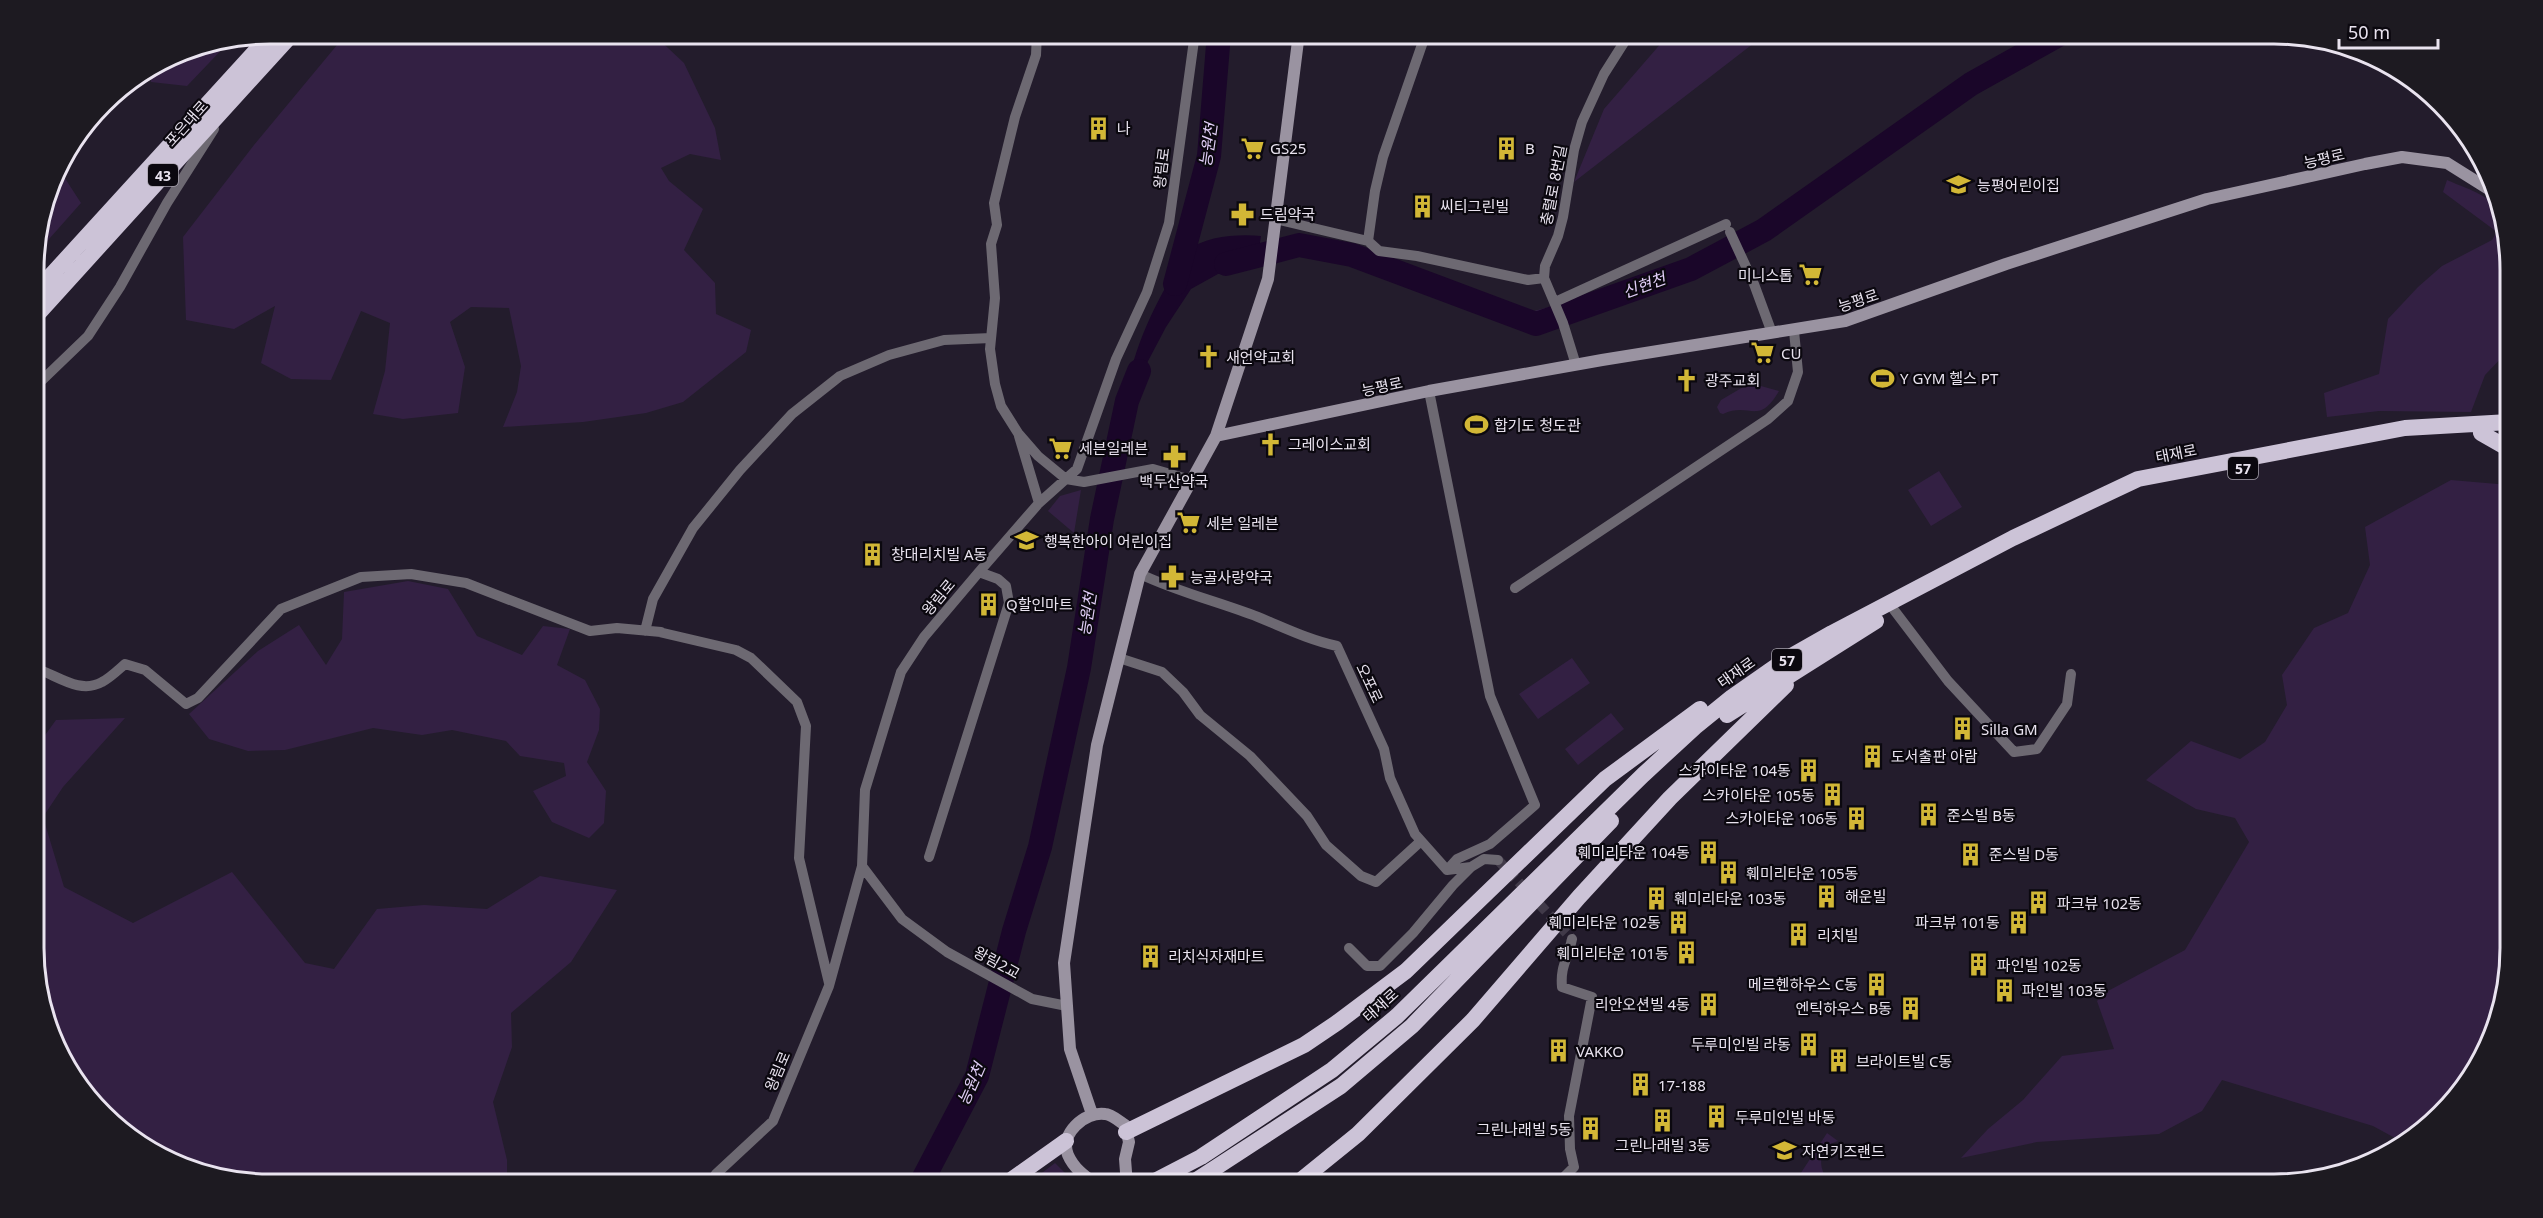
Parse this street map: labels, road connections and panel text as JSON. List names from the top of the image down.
{
  "streets": {
    "highway": [
      "포은대로",
      "43",
      "태재로",
      "57"
    ],
    "main road": ["능평로"],
    "street": [
      "왕림로",
      "충렬로 8번길",
      "오포로",
      "왕림2교"
    ]
  },
  "crossings": [
    ["왕림로", "왕림2교"]
  ],
  "water": ["능원천", "신현천"],
  "places": {
    "building": [
      "나",
      "B",
      "씨티그린빌",
      "창대리치빌 A동",
      "Q할인마트",
      "Silla GM",
      "도서출판 아람",
      "스카이타운 104동",
      "스카이타운 105동",
      "준스빌 B동",
      "스카이타운 106동",
      "훼미리타운 104동",
      "준스빌 D동",
      "훼미리타운 105동",
      "해운빌",
      "훼미리타운 103동",
      "파크뷰 102동",
      "훼미리타운 102동",
      "파크뷰 101동",
      "리치빌",
      "훼미리타운 101동",
      "리치식자재마트",
      "파인빌 102동",
      "메르헨하우스 C동",
      "파인빌 103동",
      "리안오션빌 4동",
      "엔틱하우스 B동",
      "두루미인빌 라동",
      "VAKKO",
      "브라이트빌 C동",
      "17-188",
      "두루미인빌 바동",
      "그린나래빌 3동",
      "그린나래빌 5동"
    ],
    "supermarket": [
      "GS25",
      "미니스톱",
      "CU",
      "세븐일레븐",
      "세븐 일레븐"
    ],
    "school or university": ["능평어린이집", "행복한아이 어린이집", "자연키즈랜드"],
    "pharmacy": ["드림약국", "백두산약국", "능골사랑약국"],
    "church": ["새언약교회", "광주교회", "그레이스교회"],
    "sports": ["Y GYM 헬스 PT", "합기도 청도관"]
  },
  "scale_bar": "50 m"
}
